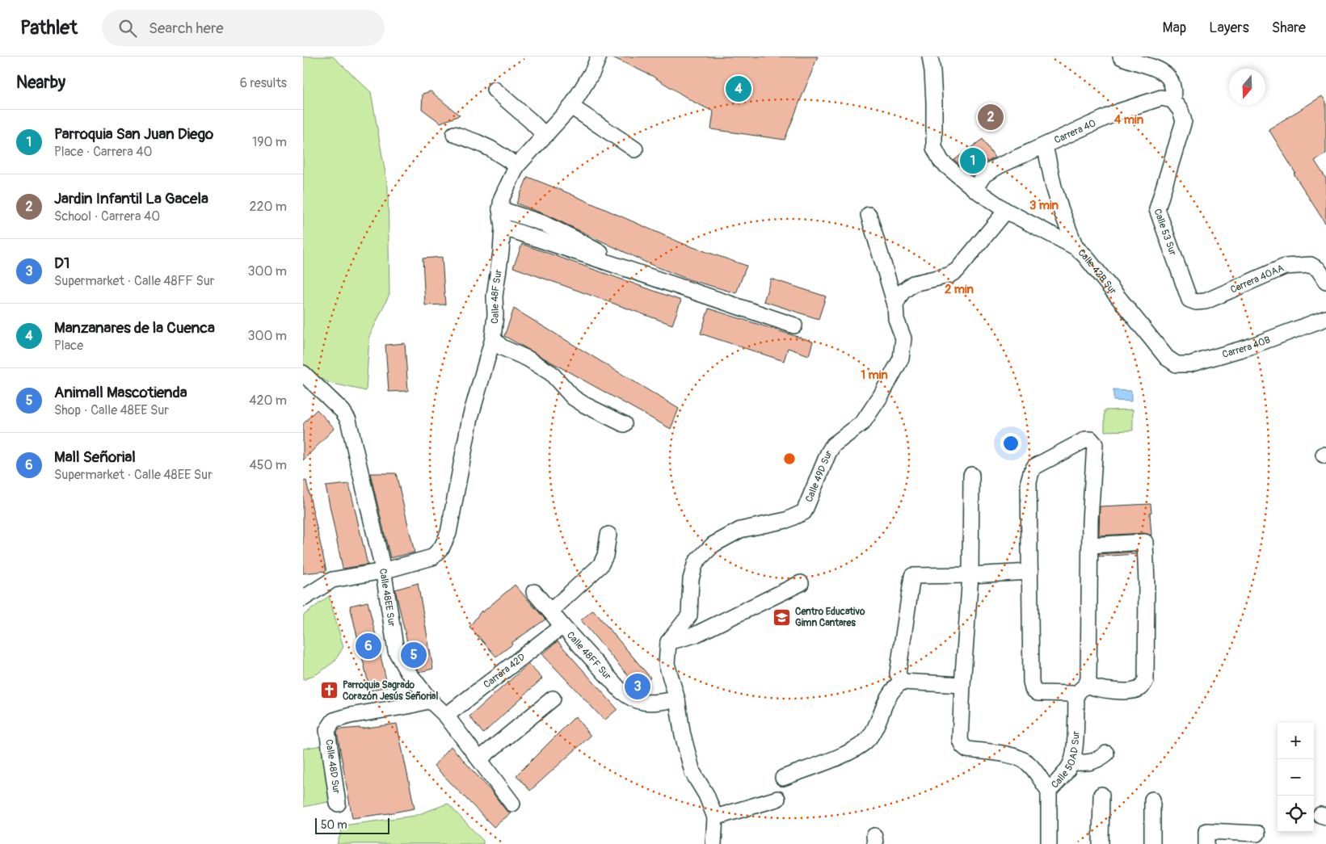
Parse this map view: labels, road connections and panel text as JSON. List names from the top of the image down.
{
  "streets": {
    "street": [
      "Carrera 40",
      "Calle 53 Sur",
      "Calle 42B Sur",
      "Carrera 40AA",
      "Calle 48F Sur",
      "Carrera 40B",
      "Calle 49D Sur",
      "Calle 48EE Sur",
      "Calle 48FF Sur",
      "Carrera 42D",
      "Calle 50AD Sur",
      "Calle 48D Sur"
    ]
  },
  "crossings": [
    ["Carrera 40", "Calle 53 Sur"],
    ["Calle 53 Sur", "Carrera 40AA"],
    ["Calle 42B Sur", "Carrera 40B"],
    ["Calle 48F Sur", "Calle 48EE Sur"],
    ["Calle 48EE Sur", "Carrera 42D"],
    ["Calle 48EE Sur", "Calle 48D Sur"],
    ["Calle 48FF Sur", "Carrera 42D"]
  ],
  "places": {
    "school or university": ["Centro Educativo Gimn Cantares"],
    "church": ["Parroquia Sagrado Corazón Jesús Señorial"]
  },
  "scale_bar": "50 m",
  "north": "bottom",
  "page": {
    "header": "Pathlet",
    "search": "Search here",
    "nav": ["Map", "Layers", "Share"],
    "heading": ["Nearby", "6 results"],
    "pins": [
      "4",
      "2",
      "1",
      "6",
      "5",
      "3"
    ],
    "list": [
      {
        "mark": "1",
        "name": "Parroquia San Juan Diego",
        "note": "Place · Carrera 40",
        "value": "190 m"
      },
      {
        "mark": "2",
        "name": "Jardin Infantil La Gacela",
        "note": "School · Carrera 40",
        "value": "220 m"
      },
      {
        "mark": "3",
        "name": "D1",
        "note": "Supermarket · Calle 48FF Sur",
        "value": "300 m"
      },
      {
        "mark": "4",
        "name": "Manzanares de la Cuenca",
        "note": "Place",
        "value": "300 m"
      },
      {
        "mark": "5",
        "name": "Animall Mascotienda",
        "note": "Shop · Calle 48EE Sur",
        "value": "420 m"
      },
      {
        "mark": "6",
        "name": "Mall Señorial",
        "note": "Supermarket · Calle 48EE Sur",
        "value": "450 m"
      }
    ],
    "map_buttons": ["+", "−"],
    "scale": "50 m"
  },
  "rings": [
    "4 min",
    "3 min",
    "2 min",
    "1 min"
  ]
}
